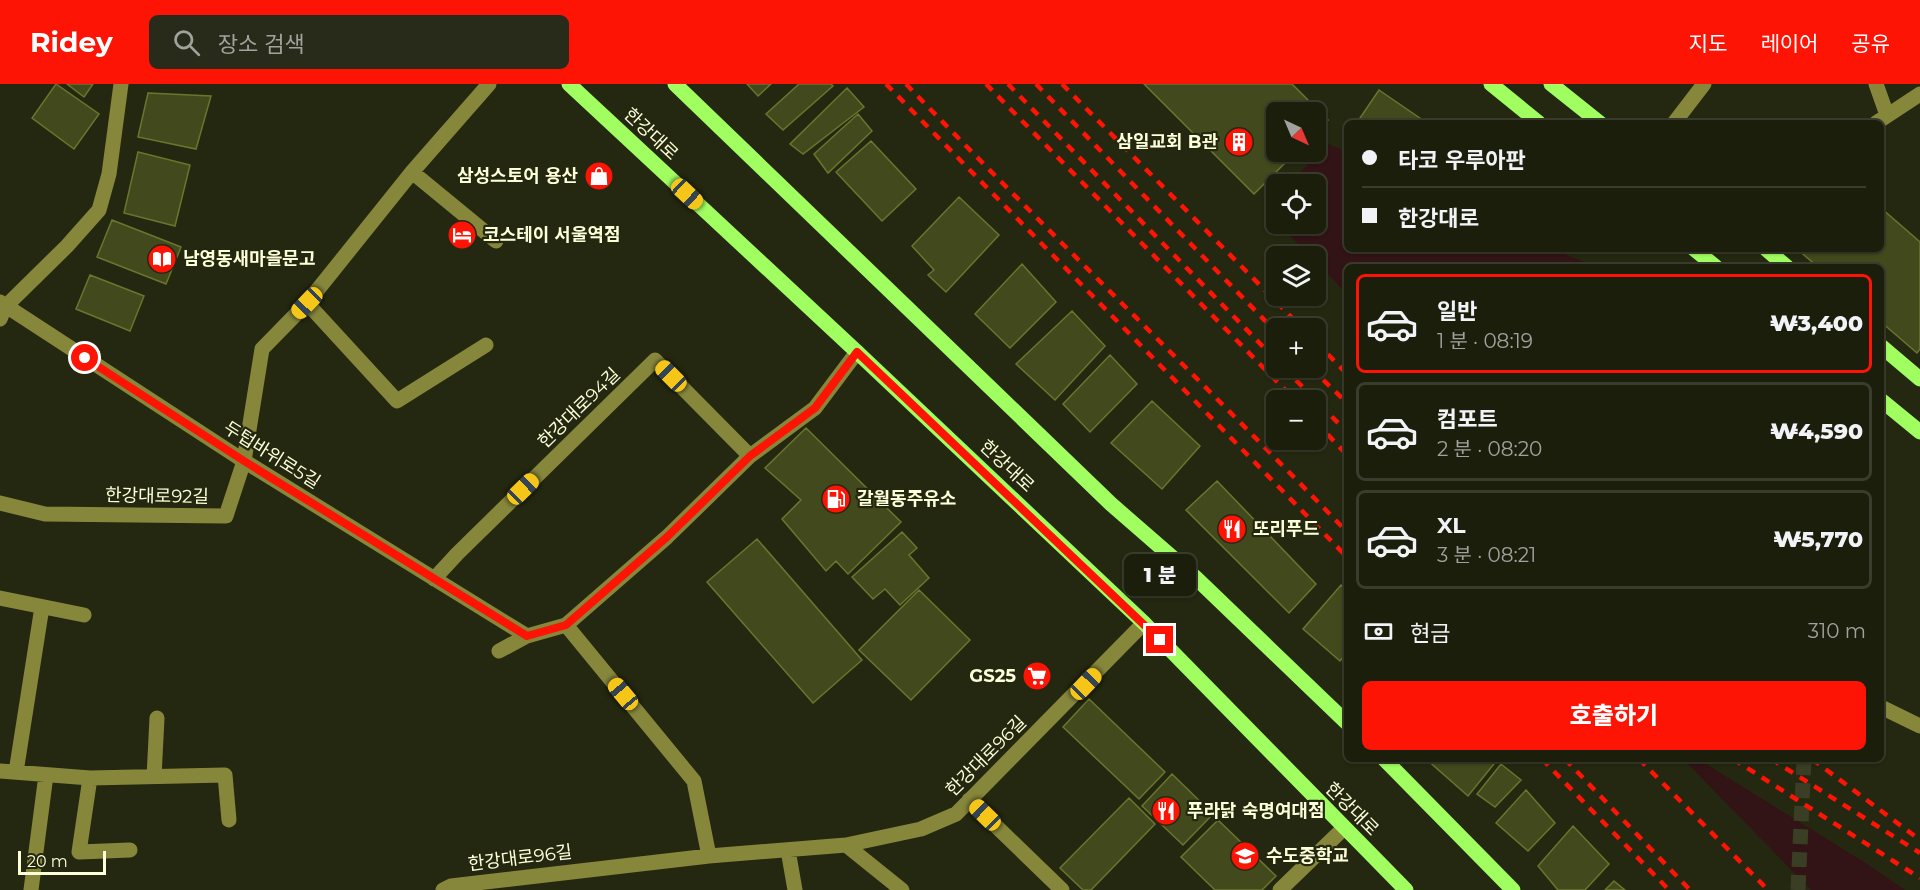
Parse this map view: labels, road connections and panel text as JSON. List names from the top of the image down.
{
  "streets": {
    "main road": ["한강대로"],
    "street": [
      "한강대로94길",
      "두텁바위로5길",
      "한강대로92길",
      "한강대로96길"
    ]
  },
  "crossings": [
    ["한강대로", "한강대로96길"],
    ["한강대로94길", "두텁바위로5길"],
    ["두텁바위로5길", "한강대로92길"]
  ],
  "places": {
    "building": ["삼일교회 B관"],
    "shop": ["삼성스토어 용산"],
    "hotel": ["코스테이 서울역점"],
    "library": ["남영동새마을문고"],
    "fuel station": ["갈월동주유소"],
    "restaurant": ["또리푸드", "푸라닭 숙명여대점"],
    "supermarket": ["GS25"],
    "school or university": ["수도중학교"]
  },
  "scale_bar": "20 m",
  "north": "bottom right",
  "page": {
    "header": "Ridey",
    "search": "장소 검색",
    "nav": ["지도", "레이어", "공유"],
    "map_buttons": ["+", "−"],
    "banner": ["타코 우루아판", "한강대로"],
    "list": [
      {
        "name": "일반",
        "note": "1 분 · 08:19",
        "value": "₩3,400"
      },
      {
        "name": "컴포트",
        "note": "2 분 · 08:20",
        "value": "₩4,590"
      },
      {
        "name": "XL",
        "note": "3 분 · 08:21",
        "value": "₩5,770"
      }
    ],
    "bubble": "1 분",
    "pay": ["현금", "310 m"],
    "buttons": "호출하기",
    "scale": "20 m"
  }
}
